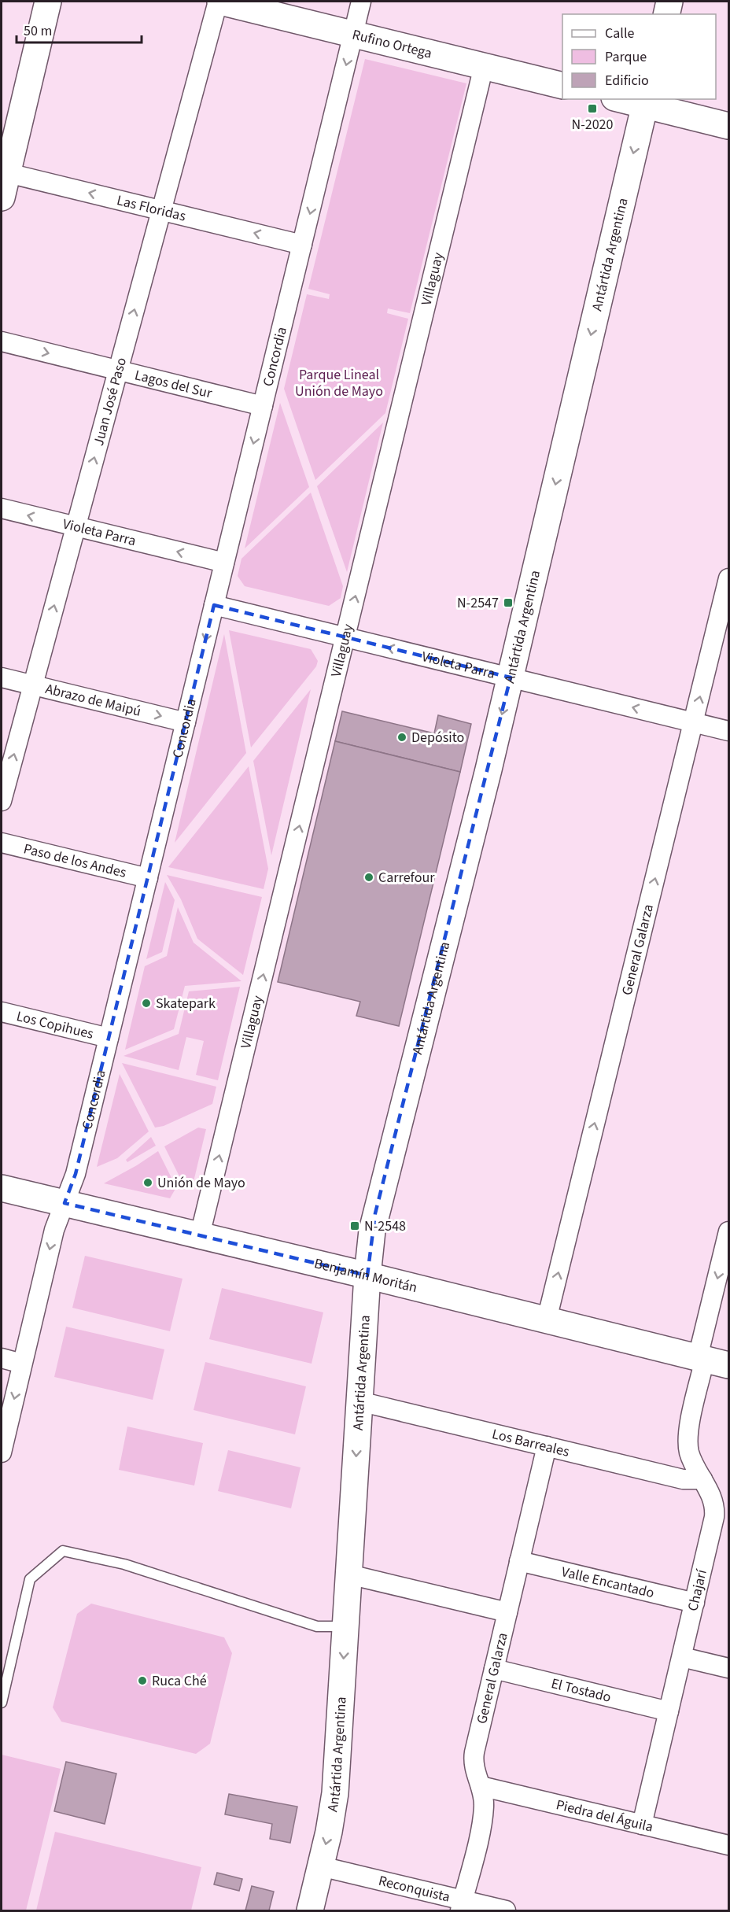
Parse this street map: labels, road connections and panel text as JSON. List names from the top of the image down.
{
  "streets": {
    "main road": ["Rufino Ortega", "Antártida Argentina", "Benjamín Moritán"],
    "street": [
      "Las Floridas",
      "Villaguay",
      "Concordia",
      "Lagos del Sur",
      "Juan José Paso",
      "Violeta Parra",
      "Abrazo de Maipú",
      "Paso de los Andes",
      "General Galarza",
      "Los Copihues",
      "Los Barreales",
      "Valle Encantado",
      "Chajarí",
      "El Tostado",
      "Piedra del Águila",
      "Reconquista"
    ]
  },
  "crossings": [
    ["Rufino Ortega", "Villaguay"],
    ["Rufino Ortega", "Concordia"],
    ["Rufino Ortega", "Juan José Paso"],
    ["Las Floridas", "Concordia"],
    ["Las Floridas", "Juan José Paso"],
    ["Antártida Argentina", "Violeta Parra"],
    ["Antártida Argentina", "Benjamín Moritán"],
    ["Antártida Argentina", "Los Barreales"],
    ["Antártida Argentina", "Reconquista"],
    ["Villaguay", "Violeta Parra"],
    ["Villaguay", "Benjamín Moritán"],
    ["Concordia", "Lagos del Sur"],
    ["Concordia", "Violeta Parra"],
    ["Concordia", "Abrazo de Maipú"],
    ["Concordia", "Paso de los Andes"],
    ["Concordia", "Los Copihues"],
    ["Concordia", "Benjamín Moritán"],
    ["Lagos del Sur", "Juan José Paso"],
    ["Juan José Paso", "Violeta Parra"],
    ["Juan José Paso", "Abrazo de Maipú"],
    ["Violeta Parra", "General Galarza"],
    ["General Galarza", "Benjamín Moritán"],
    ["General Galarza", "Los Barreales"],
    ["General Galarza", "Valle Encantado"],
    ["General Galarza", "El Tostado"],
    ["General Galarza", "Piedra del Águila"],
    ["General Galarza", "Reconquista"],
    ["Benjamín Moritán", "Chajarí"],
    ["Los Barreales", "Chajarí"],
    ["Valle Encantado", "Chajarí"],
    ["Chajarí", "El Tostado"],
    ["Chajarí", "Piedra del Águila"]
  ],
  "one_way": [
    "Las Floridas",
    "Antártida Argentina",
    "Villaguay",
    "Concordia",
    "Lagos del Sur",
    "Juan José Paso",
    "Violeta Parra",
    "Abrazo de Maipú",
    "General Galarza"
  ],
  "parks": ["Parque Lineal Unión de Mayo"],
  "places": {
    "transit": ["N-2020", "N-2547", "N-2548"],
    "other": [
      "Depósito",
      "Carrefour",
      "Skatepark",
      "Unión de Mayo",
      "Ruca Ché"
    ]
  },
  "legend": ["Calle", "Parque", "Edificio"],
  "scale_bar": "50 m"
}
